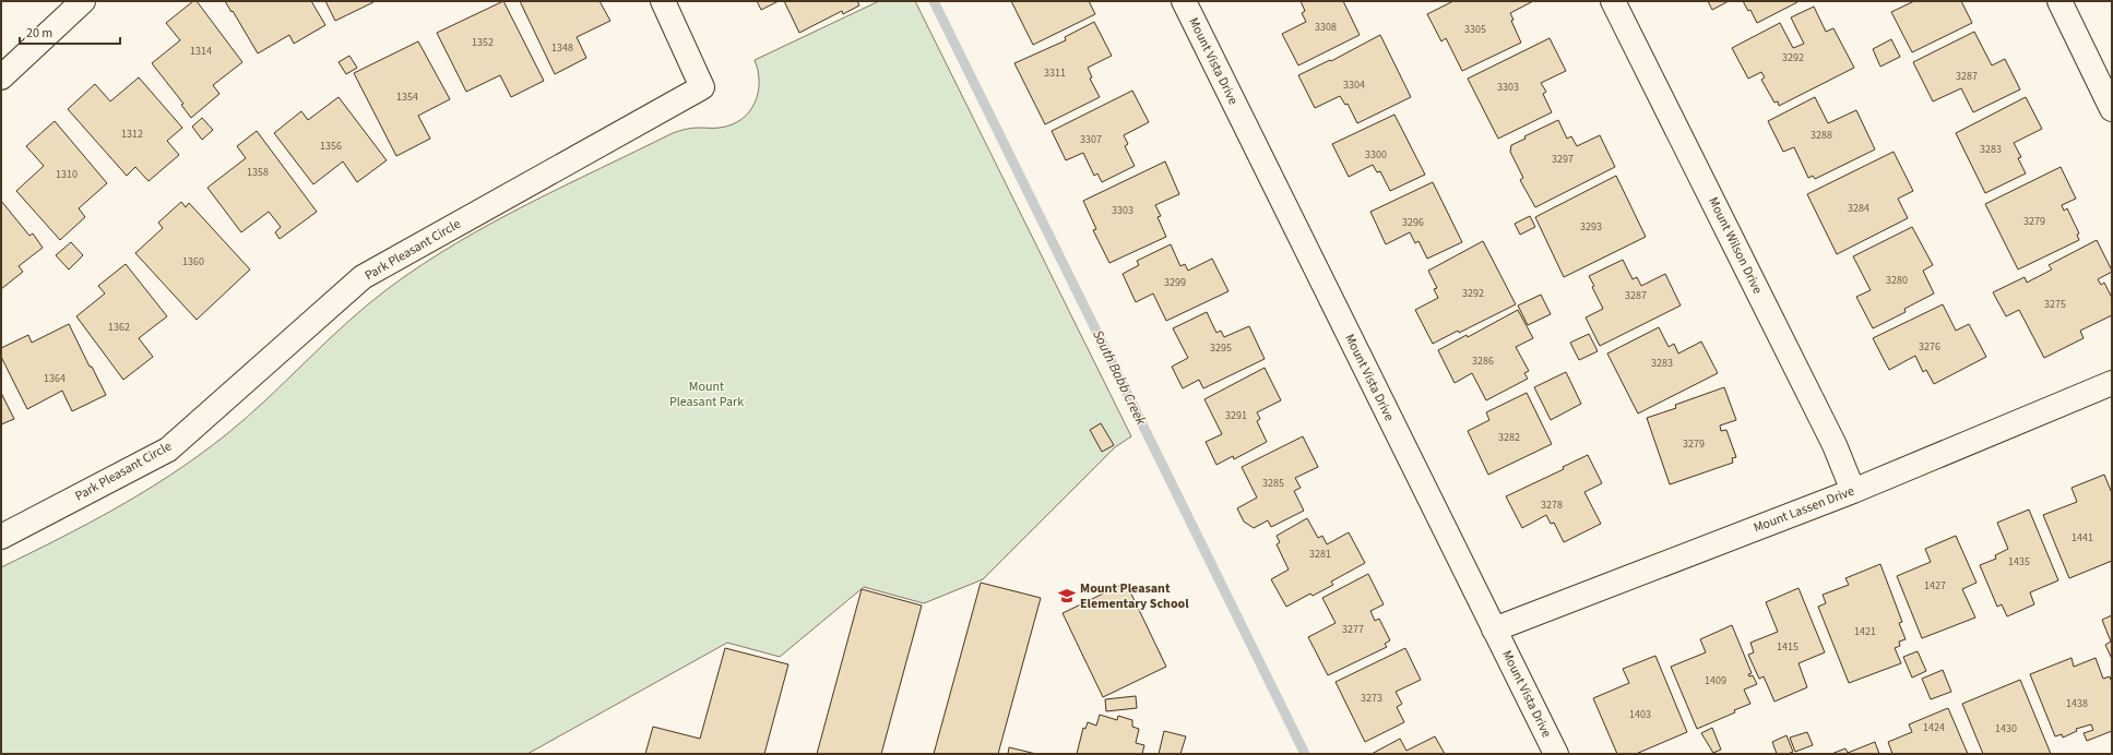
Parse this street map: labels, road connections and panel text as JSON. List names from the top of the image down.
{
  "streets": {
    "street": [
      "Mount Vista Drive",
      "Mount Wilson Drive",
      "Park Pleasant Circle",
      "Mount Lassen Drive"
    ]
  },
  "crossings": [
    ["Mount Vista Drive", "Mount Lassen Drive"],
    ["Mount Wilson Drive", "Mount Lassen Drive"]
  ],
  "water": ["South Babb Creek"],
  "parks": ["Mount Pleasant Park"],
  "places": {
    "school or university": ["Mount Pleasant Elementary School"]
  },
  "house_numbers": [
    "3308",
    "3305",
    "1352",
    "1348",
    "1314",
    "3292",
    "3311",
    "3287",
    "3304",
    "3303",
    "1354",
    "1312",
    "3288",
    "3307",
    "1356",
    "3283",
    "3300",
    "3297",
    "1358",
    "1310",
    "3284",
    "3303",
    "3279",
    "3296",
    "3293",
    "1360",
    "3280",
    "3299",
    "3292",
    "3287",
    "3275",
    "1362",
    "3276",
    "3295",
    "3286",
    "3283",
    "1364",
    "3291",
    "3282",
    "3279",
    "3285",
    "3278",
    "1441",
    "3281",
    "1435",
    "1427",
    "3277",
    "1421",
    "1415",
    "1409",
    "3273",
    "1438",
    "1403",
    "1424",
    "1430"
  ],
  "scale_bar": "20 m"
}
